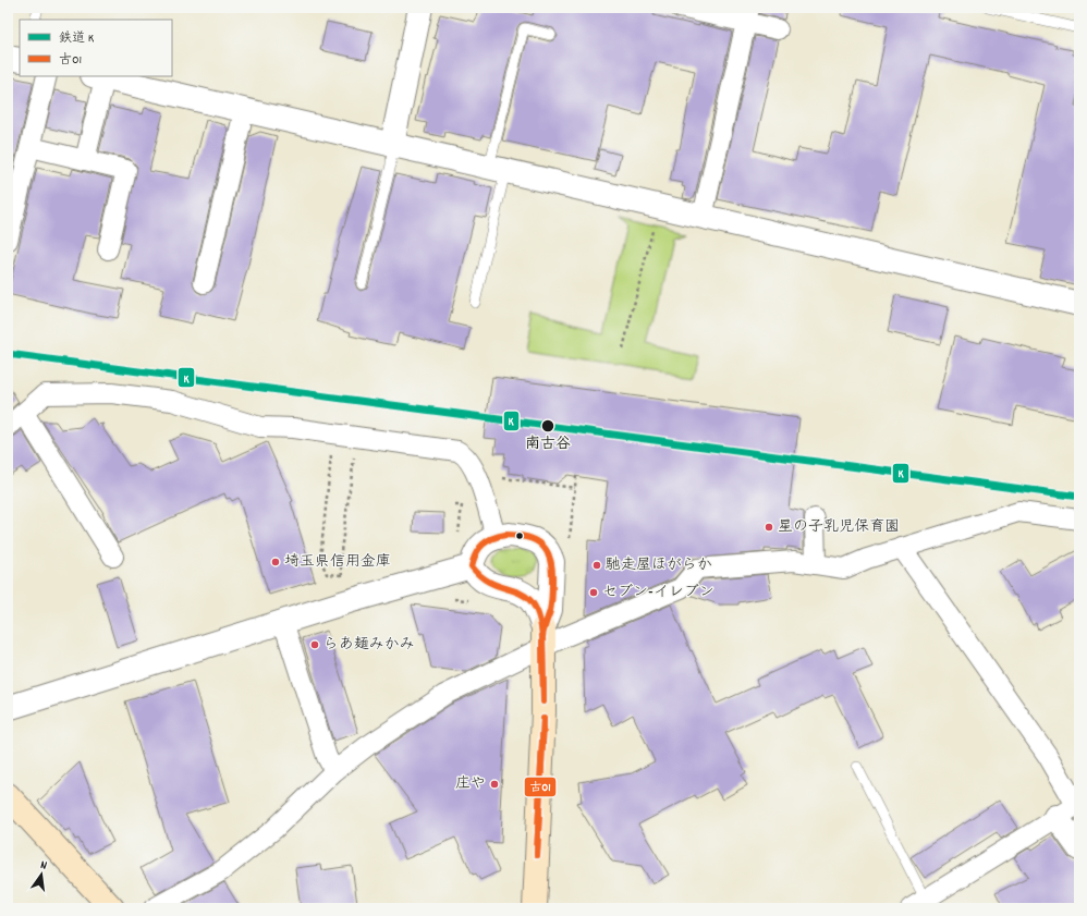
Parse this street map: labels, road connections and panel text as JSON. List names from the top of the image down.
{
  "places": [
    "南古谷",
    "星の子乳児保育園",
    "埼玉県信用金庫",
    "馳走屋ほがらか",
    "セブン-イレブン",
    "らあ麺みかみ",
    "庄や"
  ],
  "lines": ["rail line K", "transit line 古01"],
  "legend": ["鉄道 K", "古01"],
  "north": "top"
}
